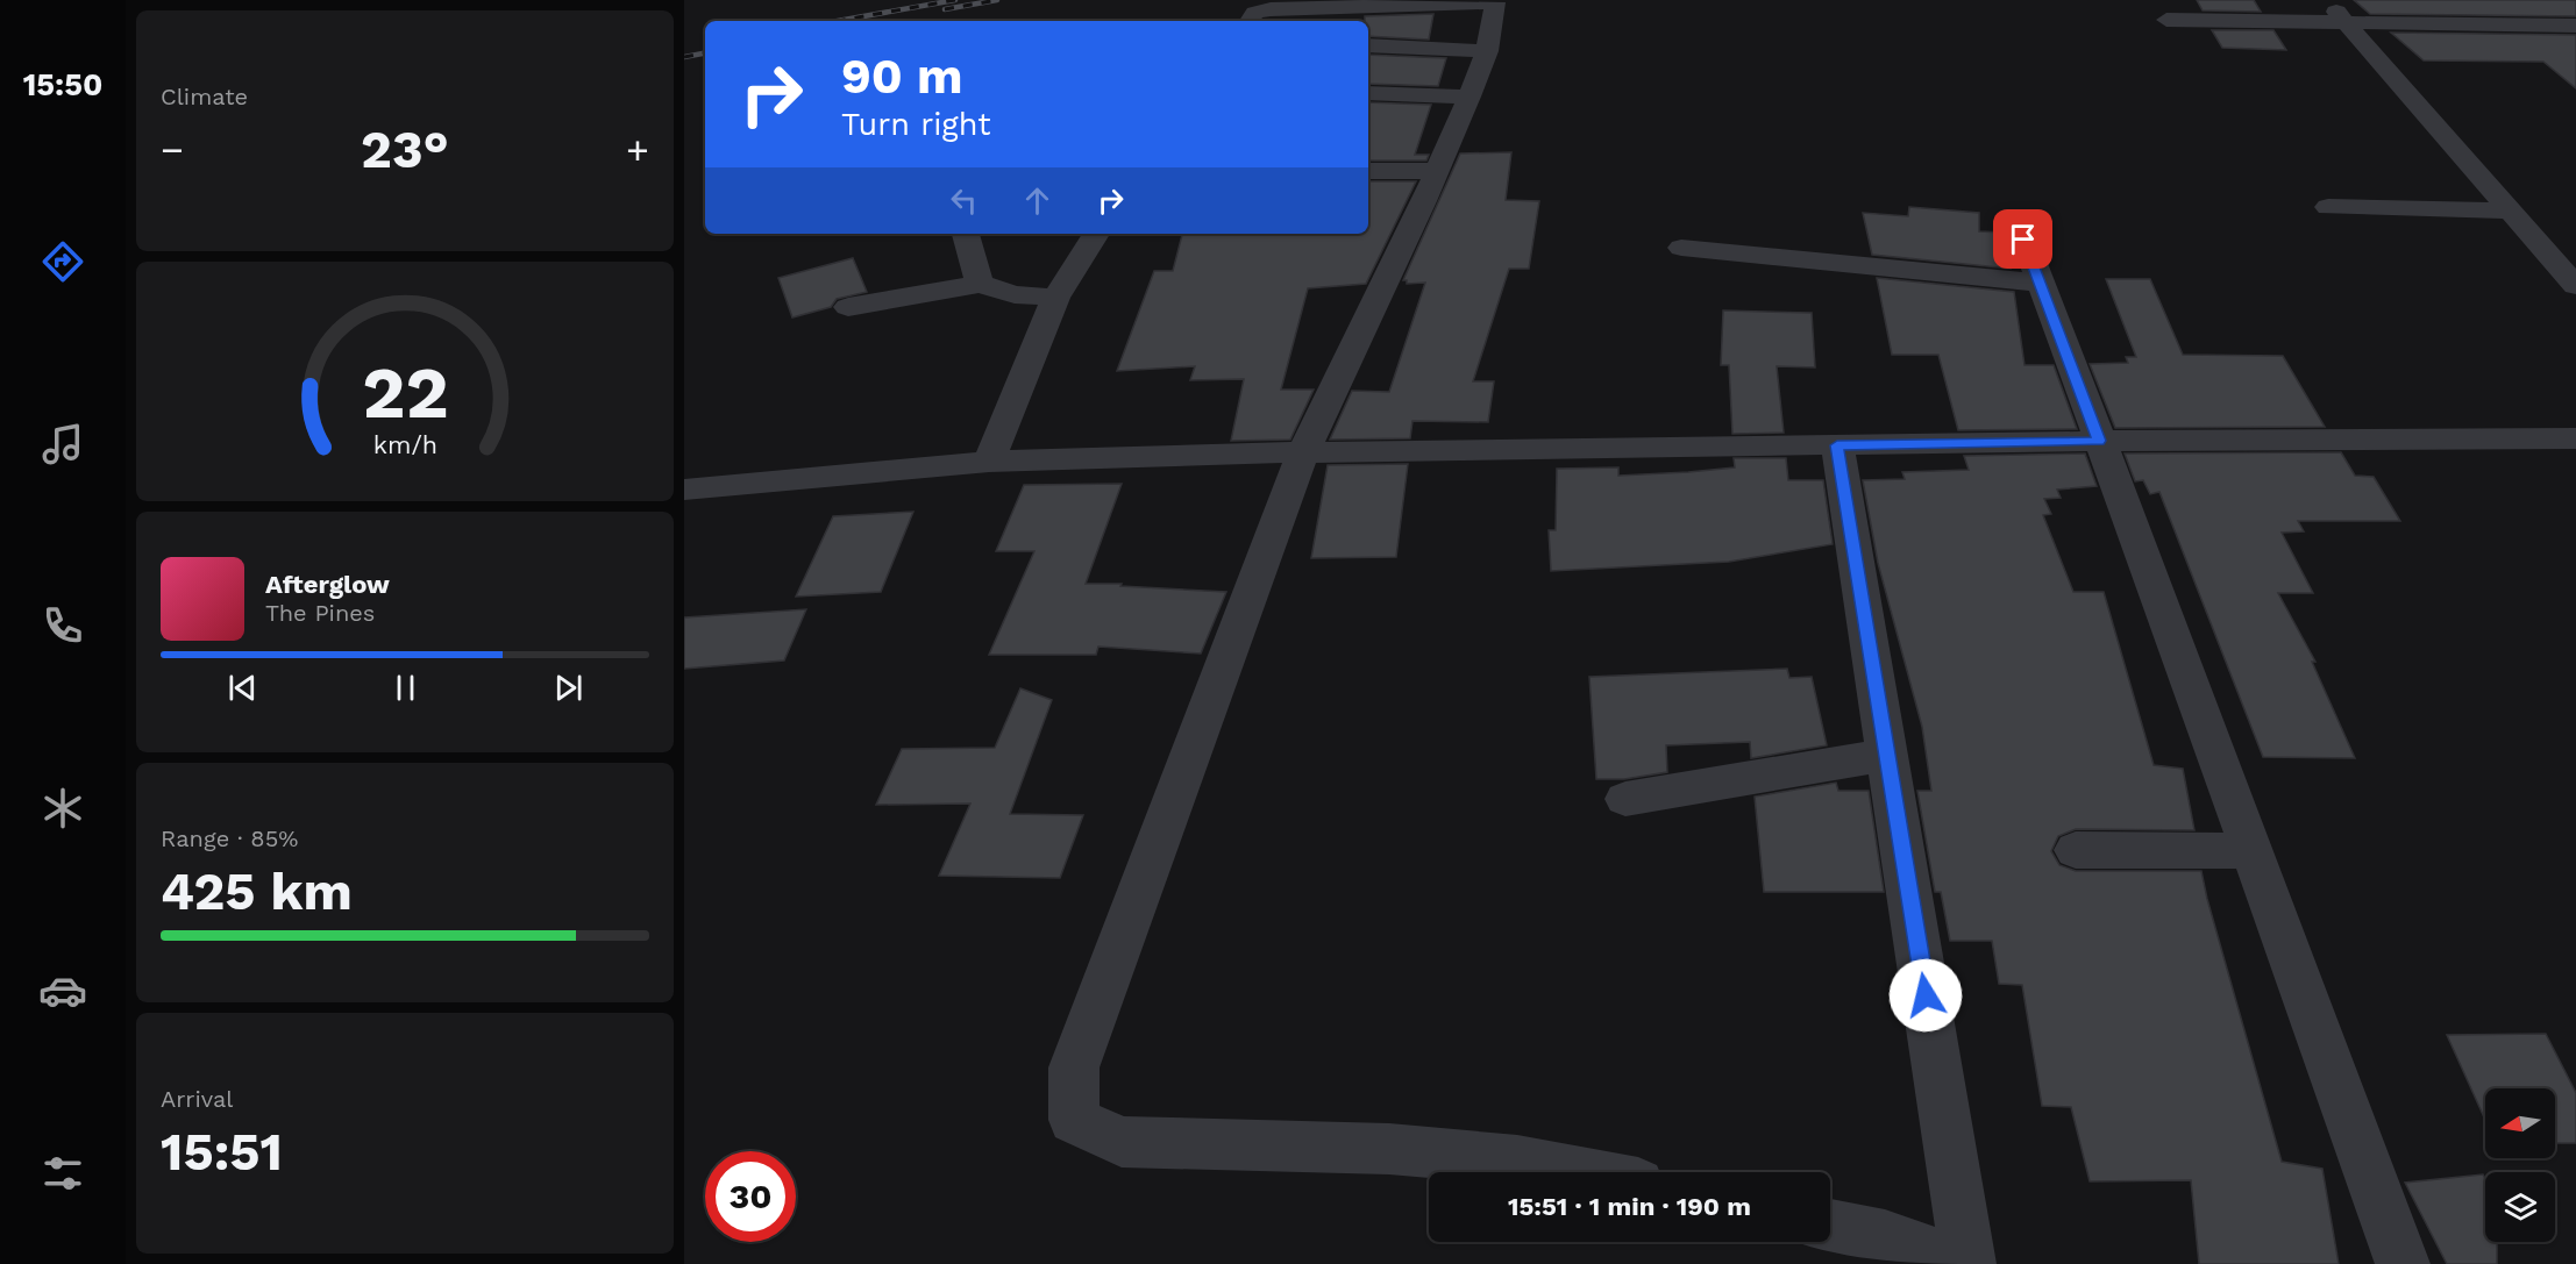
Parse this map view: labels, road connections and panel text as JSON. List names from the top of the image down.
{
  "north": "left",
  "page": {
    "tabs": "15:50",
    "tile": [
      "Climate",
      ["Range · 85%", "425 km"],
      ["Arrival", "15:51"]
    ],
    "turn": ["90 m", "Turn right"],
    "heat": ["−", "23°", "+"],
    "song": ["Afterglow", "The Pines"],
    "limit": "30",
    "trip": "15:51 · 1 min · 190 m",
    "gauge": ["22", "km/h"]
  }
}
